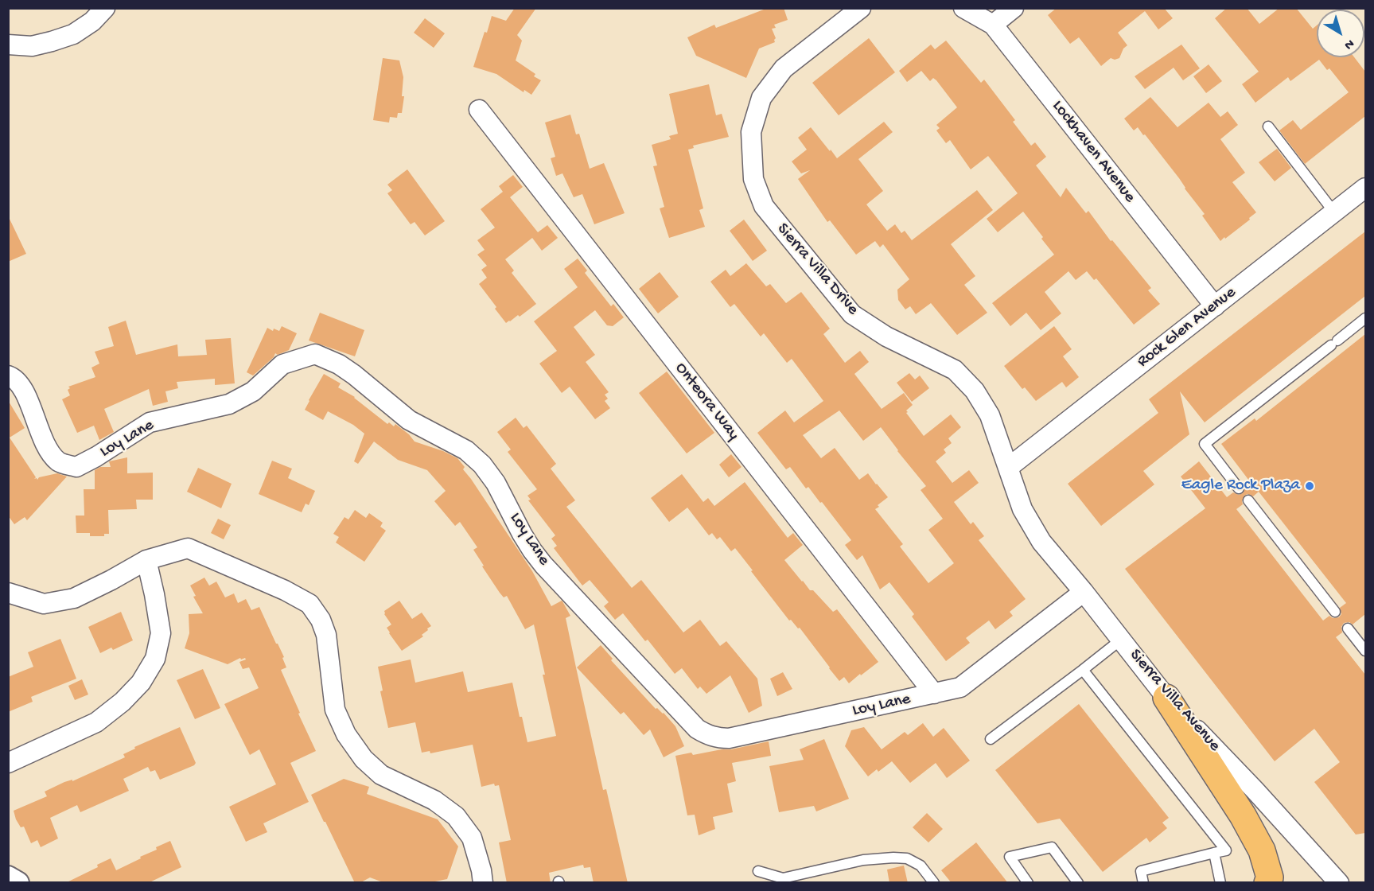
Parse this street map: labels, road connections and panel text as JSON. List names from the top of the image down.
{
  "streets": {
    "street": [
      "Lockhaven Avenue",
      "Sierra Villa Drive",
      "Rock Glen Avenue",
      "Onteora Way",
      "Loy Lane",
      "Sierra Villa Avenue"
    ]
  },
  "crossings": [
    ["Lockhaven Avenue", "Rock Glen Avenue"],
    ["Sierra Villa Drive", "Rock Glen Avenue"],
    ["Sierra Villa Drive", "Sierra Villa Avenue"],
    ["Onteora Way", "Loy Lane"],
    ["Loy Lane", "Sierra Villa Avenue"]
  ],
  "places": ["Eagle Rock Plaza"],
  "north": "bottom right"
}
